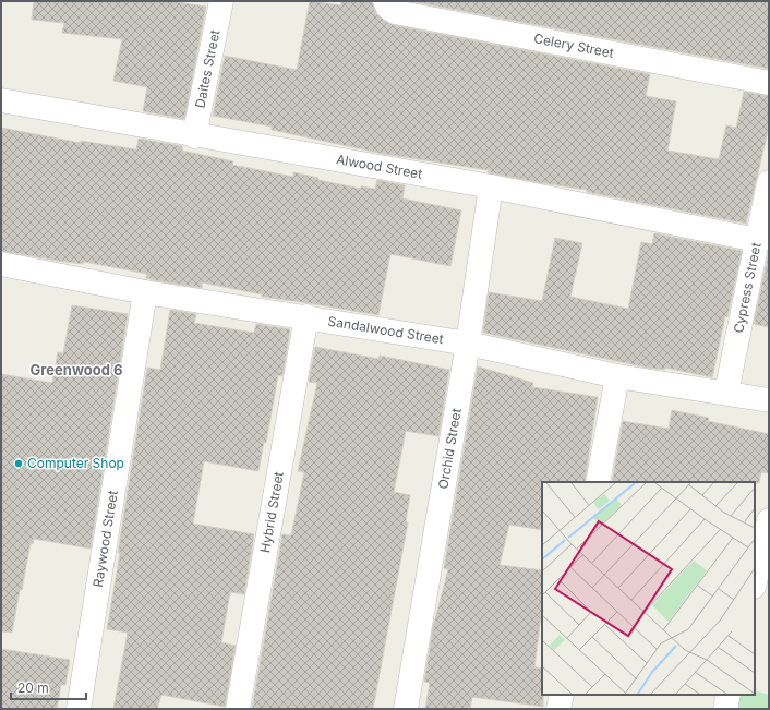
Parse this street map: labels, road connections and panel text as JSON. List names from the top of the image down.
{
  "streets": {
    "street": [
      "Celery Street",
      "Daites Street",
      "Alwood Street",
      "Cypress Street",
      "Sandalwood Street",
      "Orchid Street",
      "Hybrid Street",
      "Raywood Street"
    ]
  },
  "crossings": [
    ["Daites Street", "Alwood Street"],
    ["Alwood Street", "Cypress Street"],
    ["Alwood Street", "Orchid Street"],
    ["Cypress Street", "Sandalwood Street"],
    ["Sandalwood Street", "Orchid Street"],
    ["Sandalwood Street", "Hybrid Street"],
    ["Sandalwood Street", "Raywood Street"]
  ],
  "districts": ["Greenwood 6"],
  "places": ["Computer Shop"],
  "scale_bar": "20 m"
}
